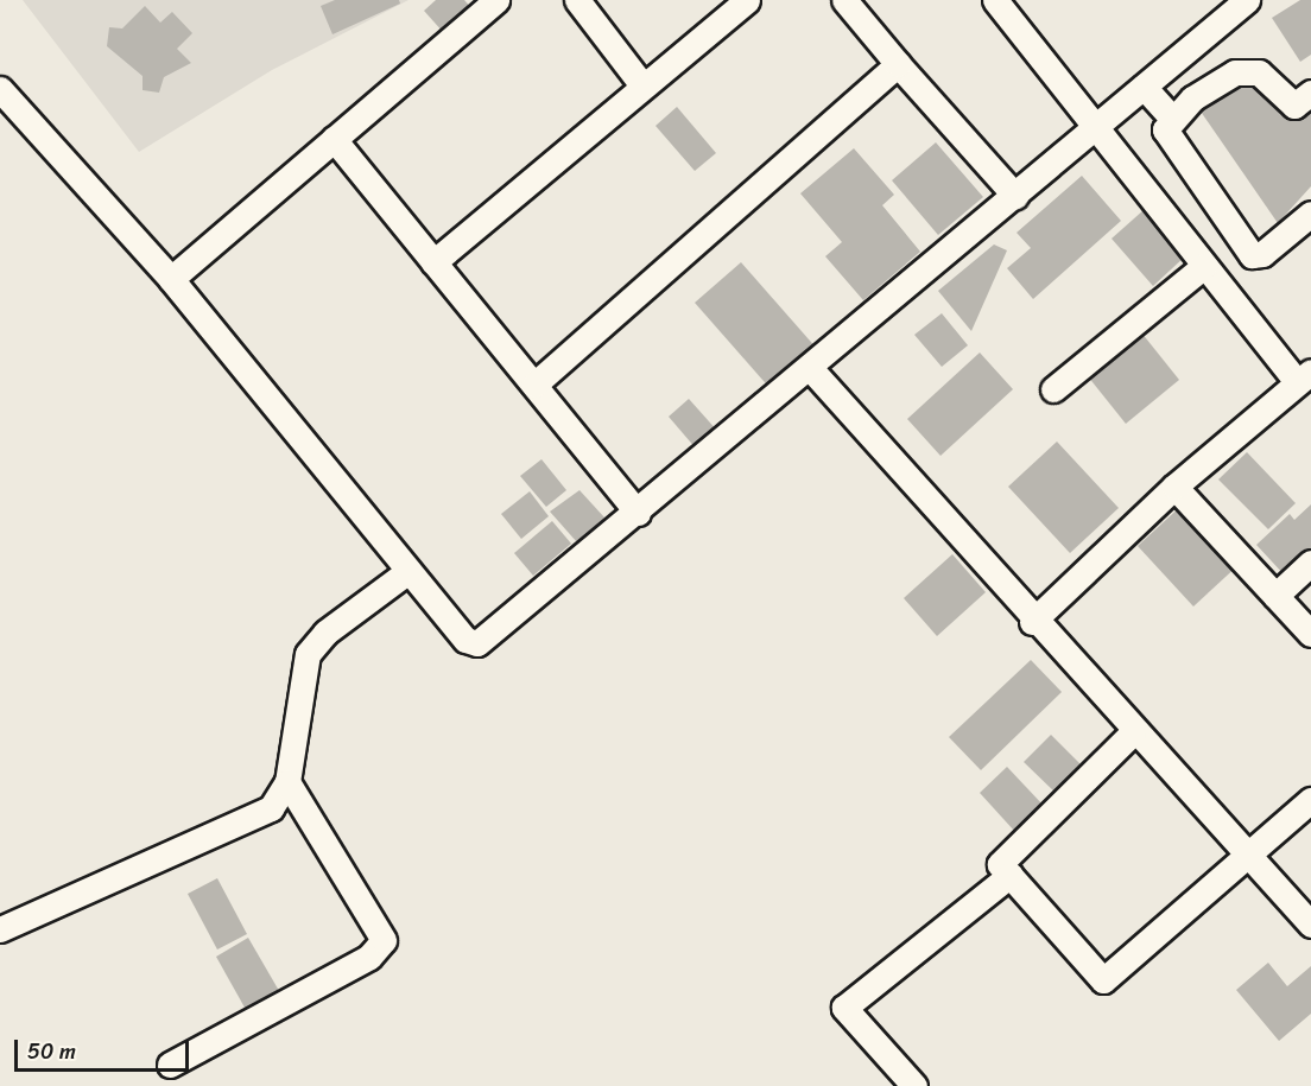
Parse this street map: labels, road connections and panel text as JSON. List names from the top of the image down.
{
  "scale_bar": "50 m"
}
